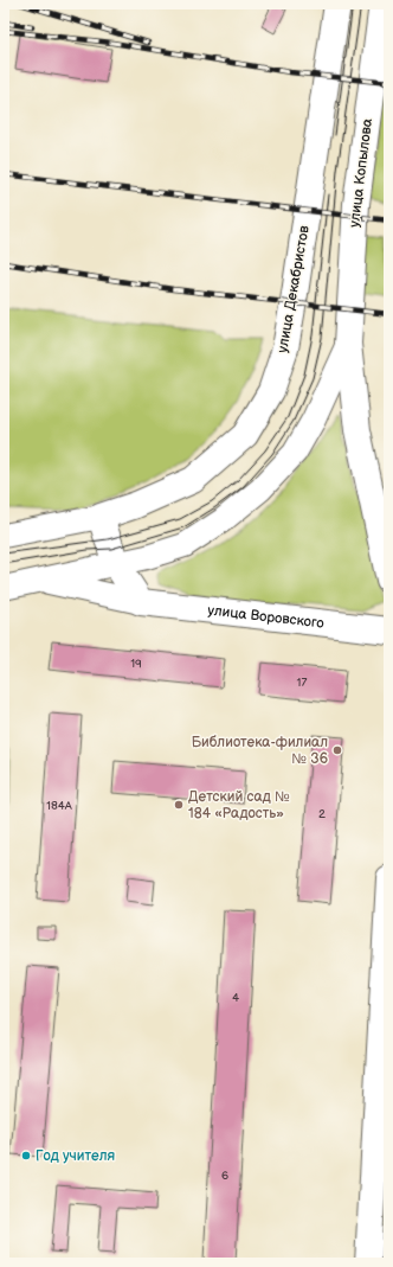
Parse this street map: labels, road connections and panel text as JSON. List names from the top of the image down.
{
  "streets": {
    "main road": ["улица Копылова", "улица Декабристов", "улица Воровского"]
  },
  "places": ["Библиотека-филиал № 36", "Детский сад № 184 «Радость»", "Год учителя"],
  "house_numbers": [
    "19",
    "17",
    "184А",
    "2",
    "4",
    "6"
  ]
}
